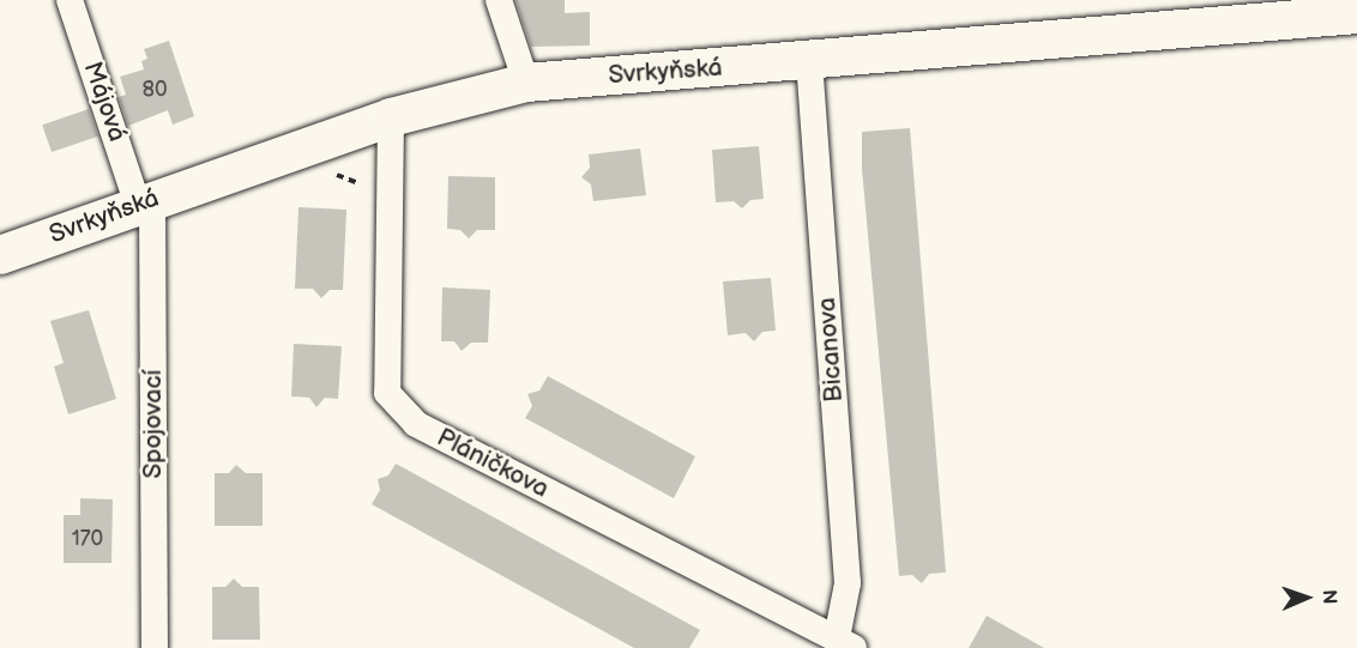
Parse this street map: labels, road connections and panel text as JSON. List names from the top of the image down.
{
  "streets": {
    "street": [
      "Svrkyňská",
      "Májová",
      "Bicanova",
      "Spojovací",
      "Pláničkova"
    ]
  },
  "crossings": [
    ["Svrkyňská", "Májová"],
    ["Svrkyňská", "Bicanova"],
    ["Svrkyňská", "Spojovací"],
    ["Svrkyňská", "Pláničkova"],
    ["Májová", "Spojovací"],
    ["Bicanova", "Pláničkova"]
  ],
  "house_numbers": ["80", "170"],
  "north": "right"
}
